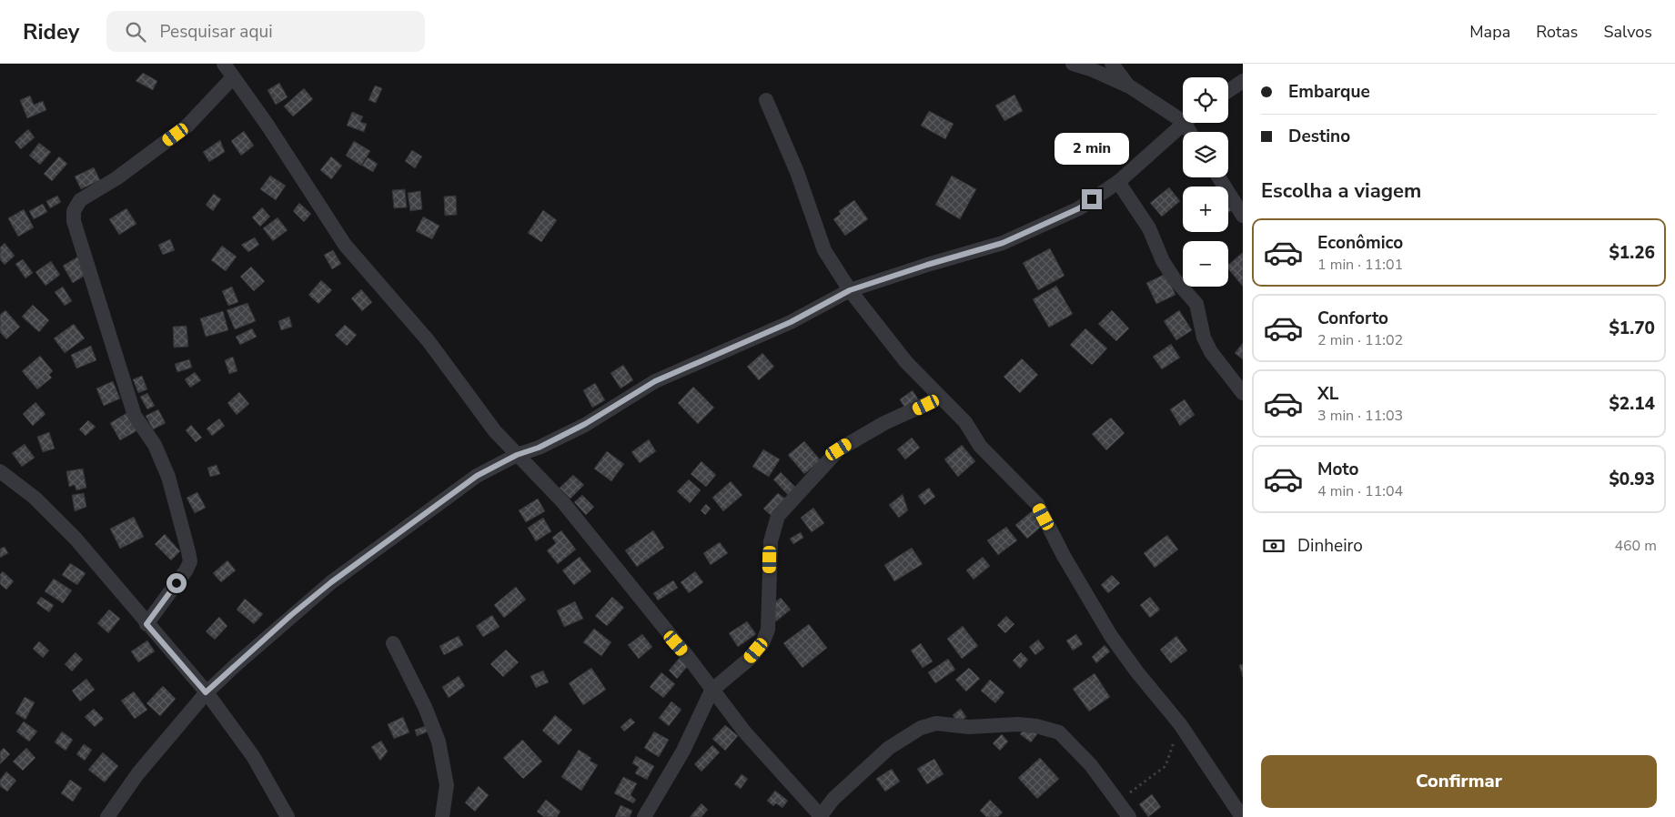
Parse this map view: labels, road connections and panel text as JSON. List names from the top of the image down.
{
  "page": {
    "header": "Ridey",
    "search": "Pesquisar aqui",
    "nav": ["Mapa", "Rotas", "Salvos"],
    "banner": ["Embarque", "Destino"],
    "map_buttons": ["+", "−"],
    "bubble": "2 min",
    "heading": "Escolha a viagem",
    "list": [
      {
        "name": "Econômico",
        "note": "1 min · 11:01",
        "value": "$1.26"
      },
      {
        "name": "Conforto",
        "note": "2 min · 11:02",
        "value": "$1.70"
      },
      {
        "name": "XL",
        "note": "3 min · 11:03",
        "value": "$2.14"
      },
      {
        "name": "Moto",
        "note": "4 min · 11:04",
        "value": "$0.93"
      }
    ],
    "pay": ["Dinheiro", "460 m"],
    "buttons": "Confirmar"
  }
}
